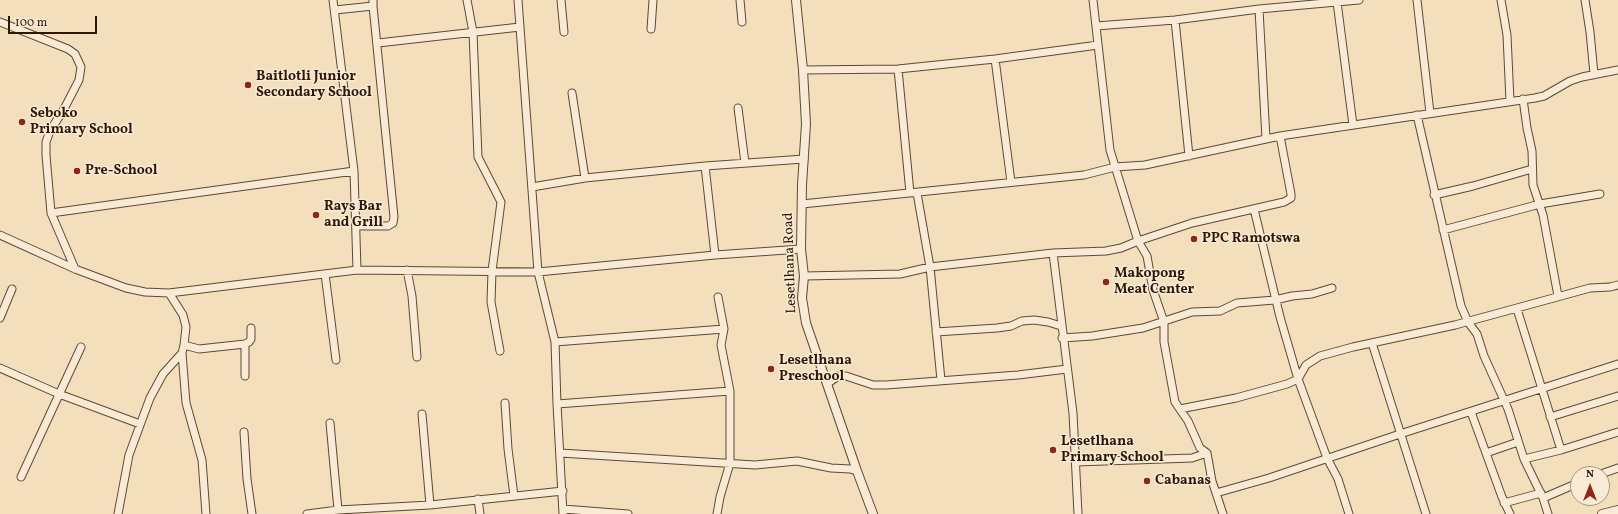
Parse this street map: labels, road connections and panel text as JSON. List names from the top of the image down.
{
  "streets": {
    "street": ["Lesetlhana Road"]
  },
  "places": [
    "Baitlotli Junior Secondary School",
    "Seboko Primary School",
    "Pre-School",
    "Rays Bar and Grill",
    "PPC Ramotswa",
    "Makopong Meat Center",
    "Lesetlhana Preschool",
    "Lesetlhana Primary School",
    "Cabanas"
  ],
  "scale_bar": "100 m",
  "north": "top"
}
